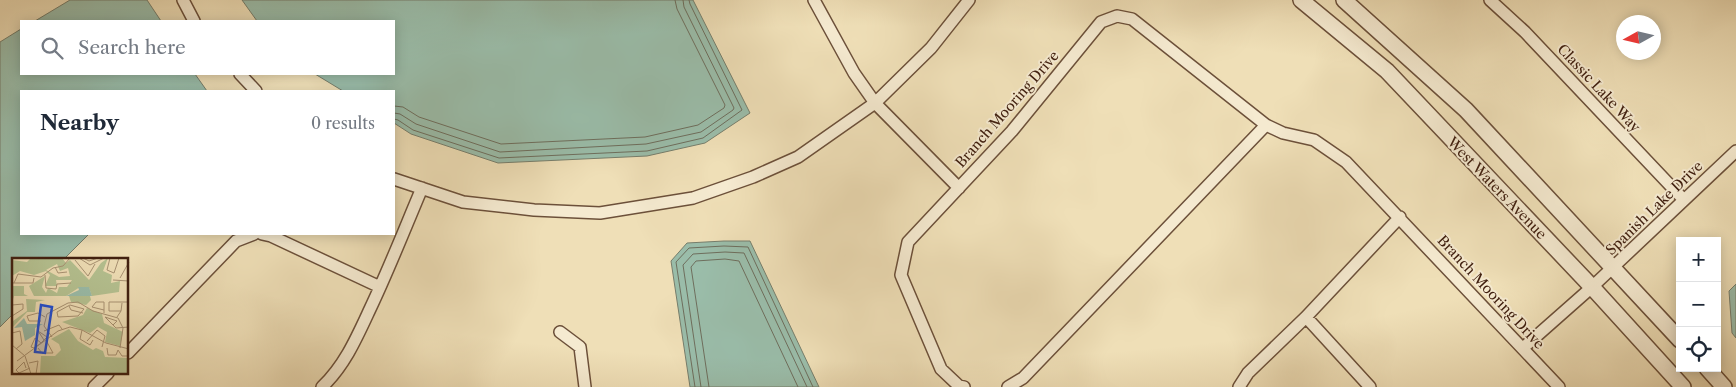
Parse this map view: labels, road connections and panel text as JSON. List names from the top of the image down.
{
  "streets": {
    "street": [
      "Classic Lake Way",
      "Branch Mooring Drive",
      "West Waters Avenue",
      "Spanish Lake Drive"
    ]
  },
  "crossings": [
    ["Classic Lake Way", "Spanish Lake Drive"],
    ["Branch Mooring Drive", "Spanish Lake Drive"],
    ["West Waters Avenue", "Spanish Lake Drive"]
  ],
  "north": "left",
  "page": {
    "search": "Search here",
    "heading": ["Nearby", "0 results"],
    "map_buttons": ["+", "−"]
  }
}
